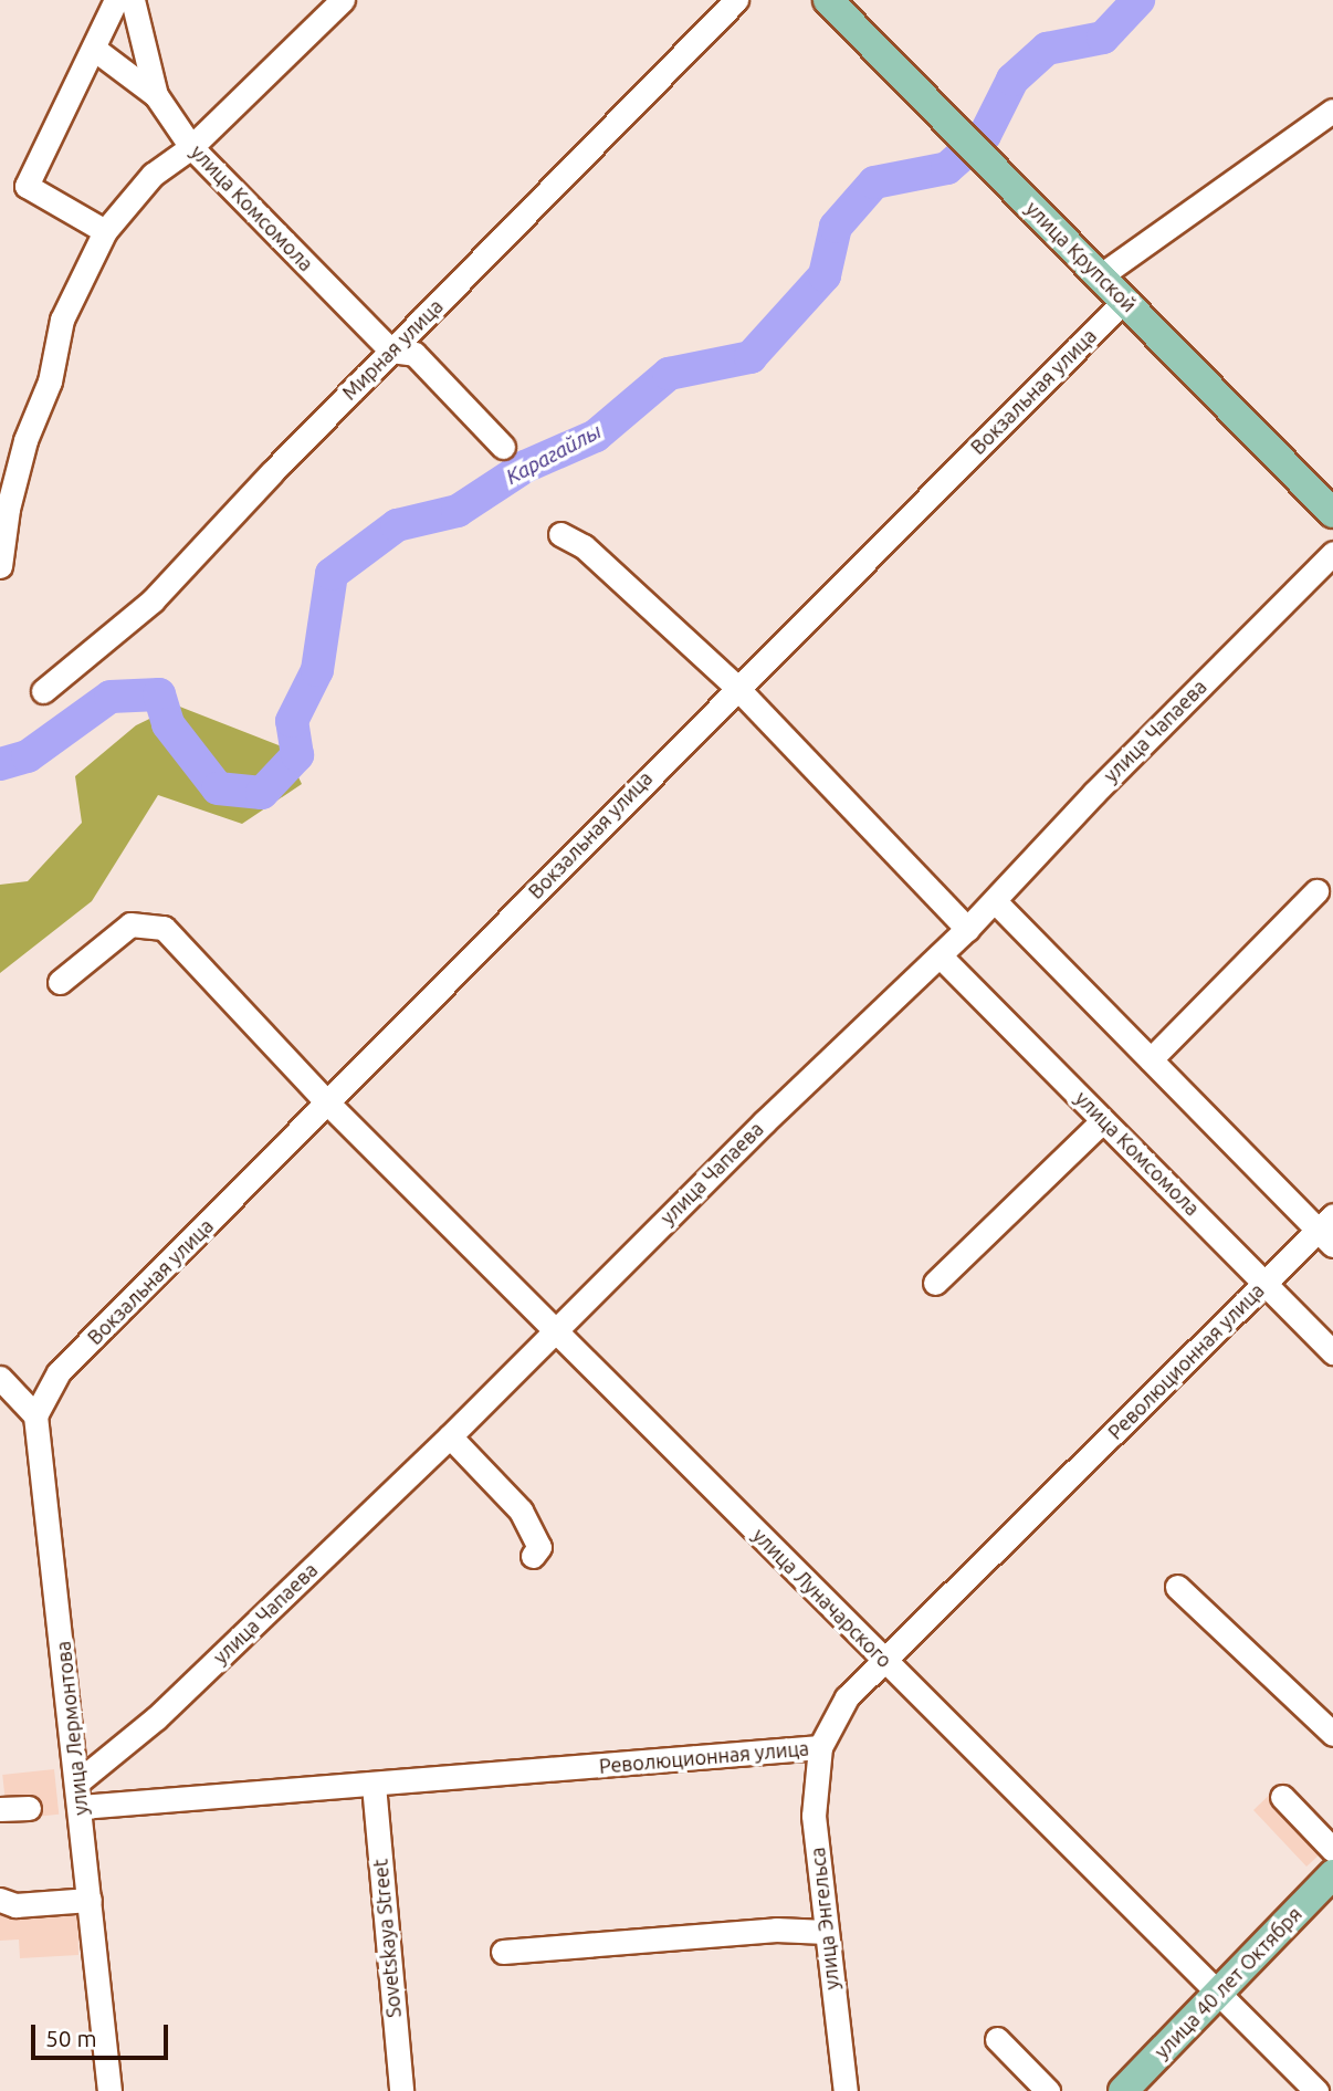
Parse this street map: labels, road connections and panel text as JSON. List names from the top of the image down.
{
  "streets": {
    "main road": ["улица Крупской", "улица 40 лет Октября"],
    "street": [
      "улица Комсомола",
      "Мирная улица",
      "Вокзальная улица",
      "улица Чапаева",
      "Революционная улица",
      "улица Луначарского",
      "улица Лермонтова",
      "улица Энгельса",
      "Sovetskaya Street"
    ]
  },
  "crossings": [
    ["улица Комсомола", "Мирная улица"],
    ["улица Комсомола", "улица Чапаева"],
    ["улица Комсомола", "Революционная улица"],
    ["улица Крупской", "Вокзальная улица"],
    ["Вокзальная улица", "улица Луначарского"],
    ["Вокзальная улица", "улица Лермонтова"],
    ["улица Чапаева", "улица Луначарского"],
    ["улица Чапаева", "улица Лермонтова"],
    ["Революционная улица", "улица Луначарского"],
    ["Революционная улица", "улица Лермонтова"],
    ["Революционная улица", "улица Энгельса"],
    ["Революционная улица", "Sovetskaya Street"],
    ["улица Луначарского", "улица 40 лет Октября"]
  ],
  "water": ["Карагайлы"],
  "scale_bar": "50 m"
}
